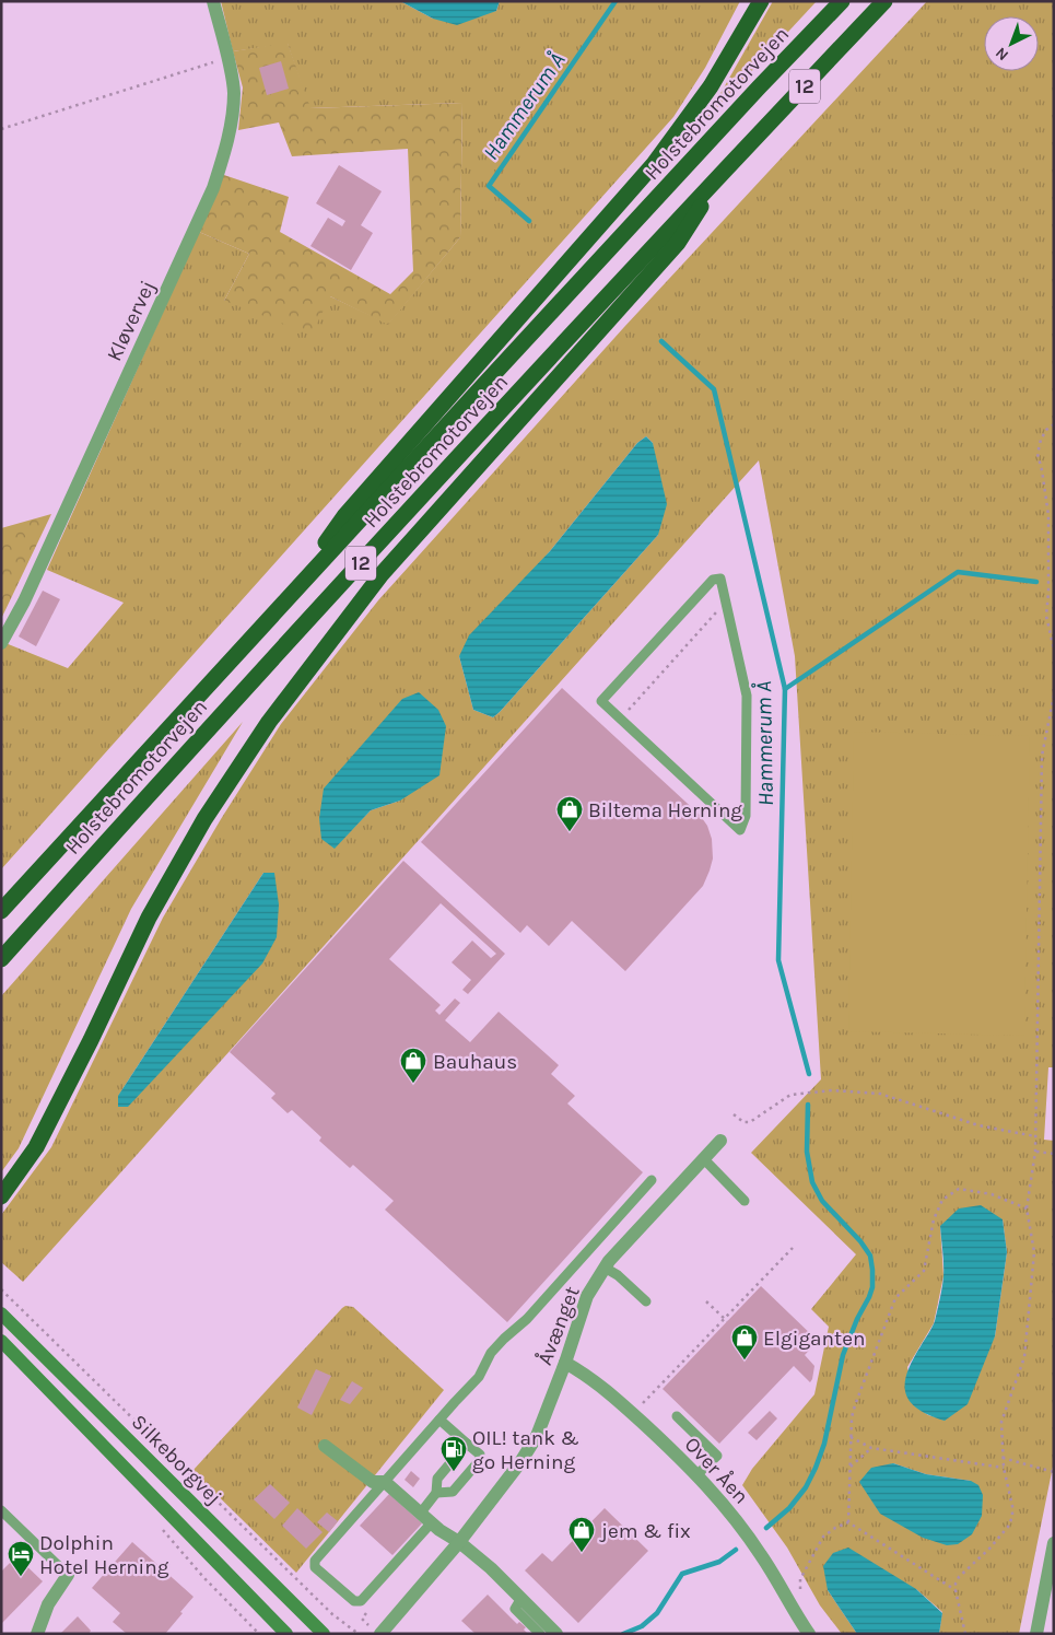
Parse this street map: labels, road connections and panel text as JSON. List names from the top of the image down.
{
  "streets": {
    "highway": ["12", "Holstebromotorvejen"],
    "main road": ["Silkeborgvej"],
    "street": ["Kløvervej", "Åvænget", "Over Åen"]
  },
  "crossings": [
    ["Åvænget", "Over Åen"]
  ],
  "water": ["Hammerum Å"],
  "places": {
    "shop": [
      "Biltema Herning",
      "Bauhaus",
      "Elgiganten",
      "jem & fix"
    ],
    "fuel station": ["OIL! tank & go Herning"],
    "hotel": ["Dolphin Hotel Herning"]
  },
  "north": "bottom left"
}
